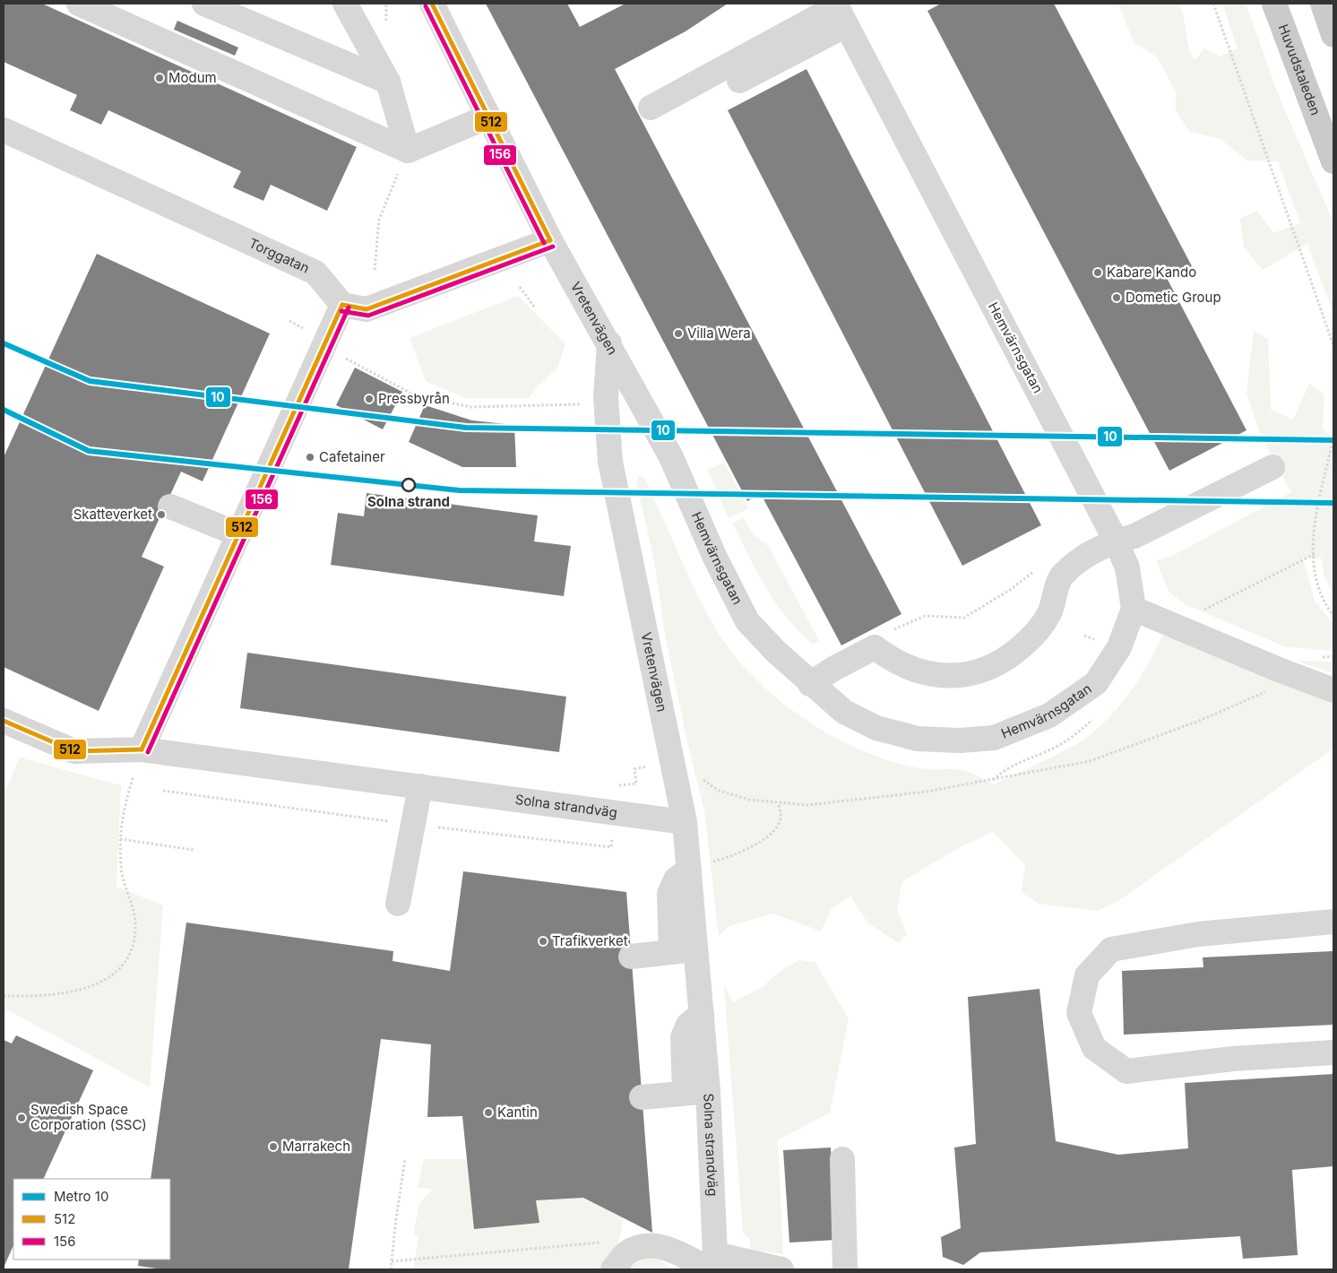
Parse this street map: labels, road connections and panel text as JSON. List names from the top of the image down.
{
  "streets": {
    "main road": ["Huvudstaleden"],
    "street": [
      "Torggatan",
      "Vretenvägen",
      "Hemvärnsgatan",
      "Solna strandväg"
    ]
  },
  "crossings": [
    ["Vretenvägen", "Hemvärnsgatan"],
    ["Vretenvägen", "Solna strandväg"]
  ],
  "places": [
    "Modum",
    "Kabare Kando",
    "Dometic Group",
    "Villa Wera",
    "Pressbyrån",
    "Cafetainer",
    "Solna strand",
    "Skatteverket",
    "Trafikverket",
    "Kantin",
    "Swedish Space Corporation (SSC)",
    "Marrakech"
  ],
  "lines": ["transit line 512", "transit line 156", "metro line 10"],
  "legend": ["Metro 10", "512", "156"]
}
